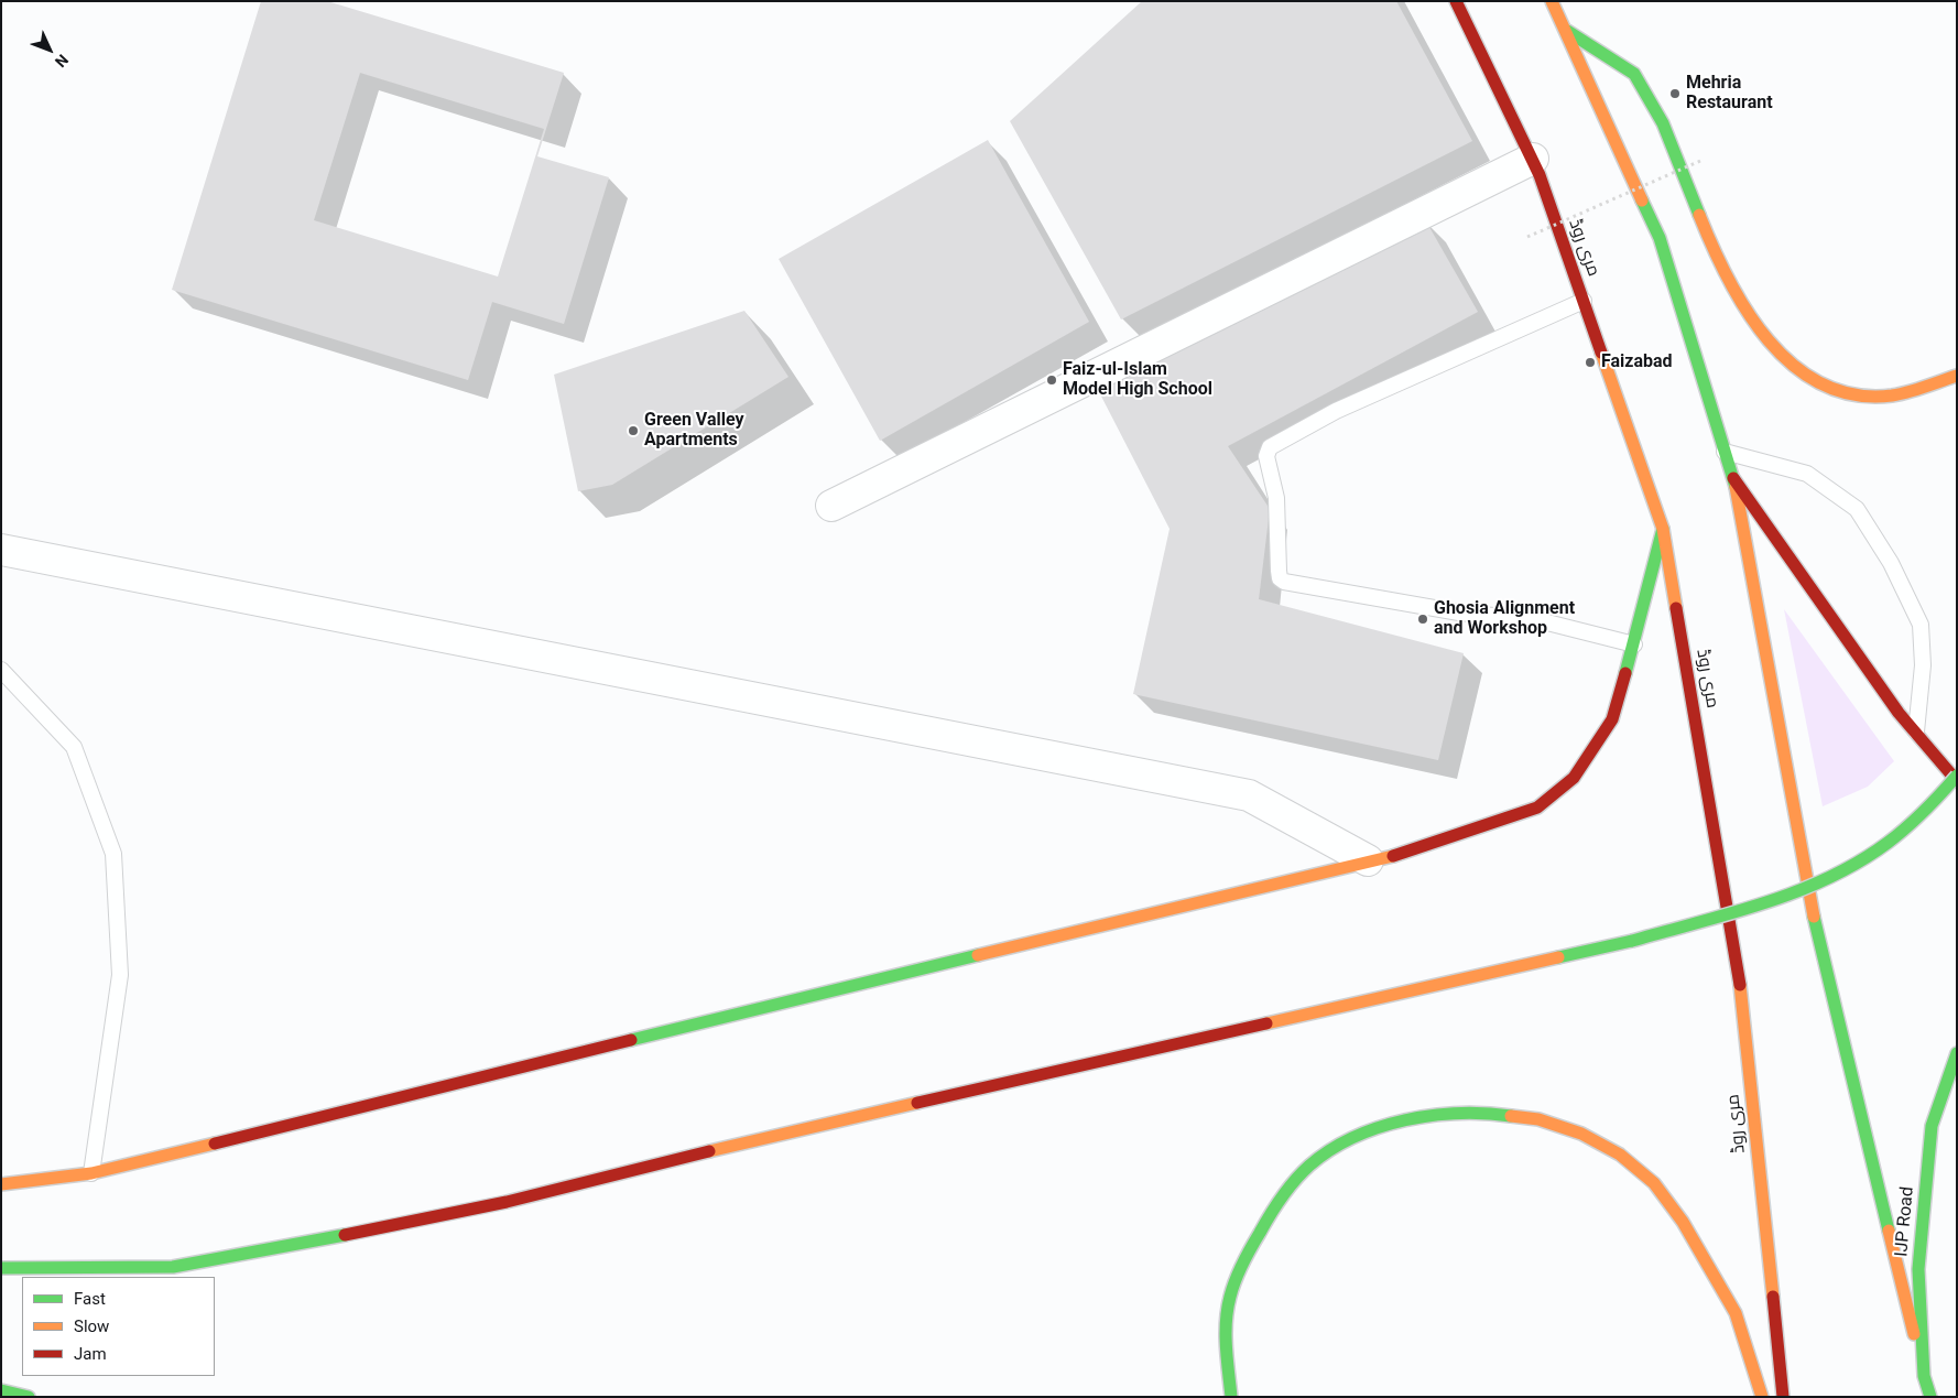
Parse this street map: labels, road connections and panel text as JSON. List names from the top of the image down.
{
  "streets": {
    "main road": ["مری روڈ", "IJP Road"]
  },
  "places": [
    "Mehria Restaurant",
    "Faizabad",
    "Faiz-ul-Islam Model High School",
    "Green Valley Apartments",
    "Ghosia Alignment and Workshop"
  ],
  "legend": ["Fast", "Slow", "Jam"],
  "north": "bottom right"
}
